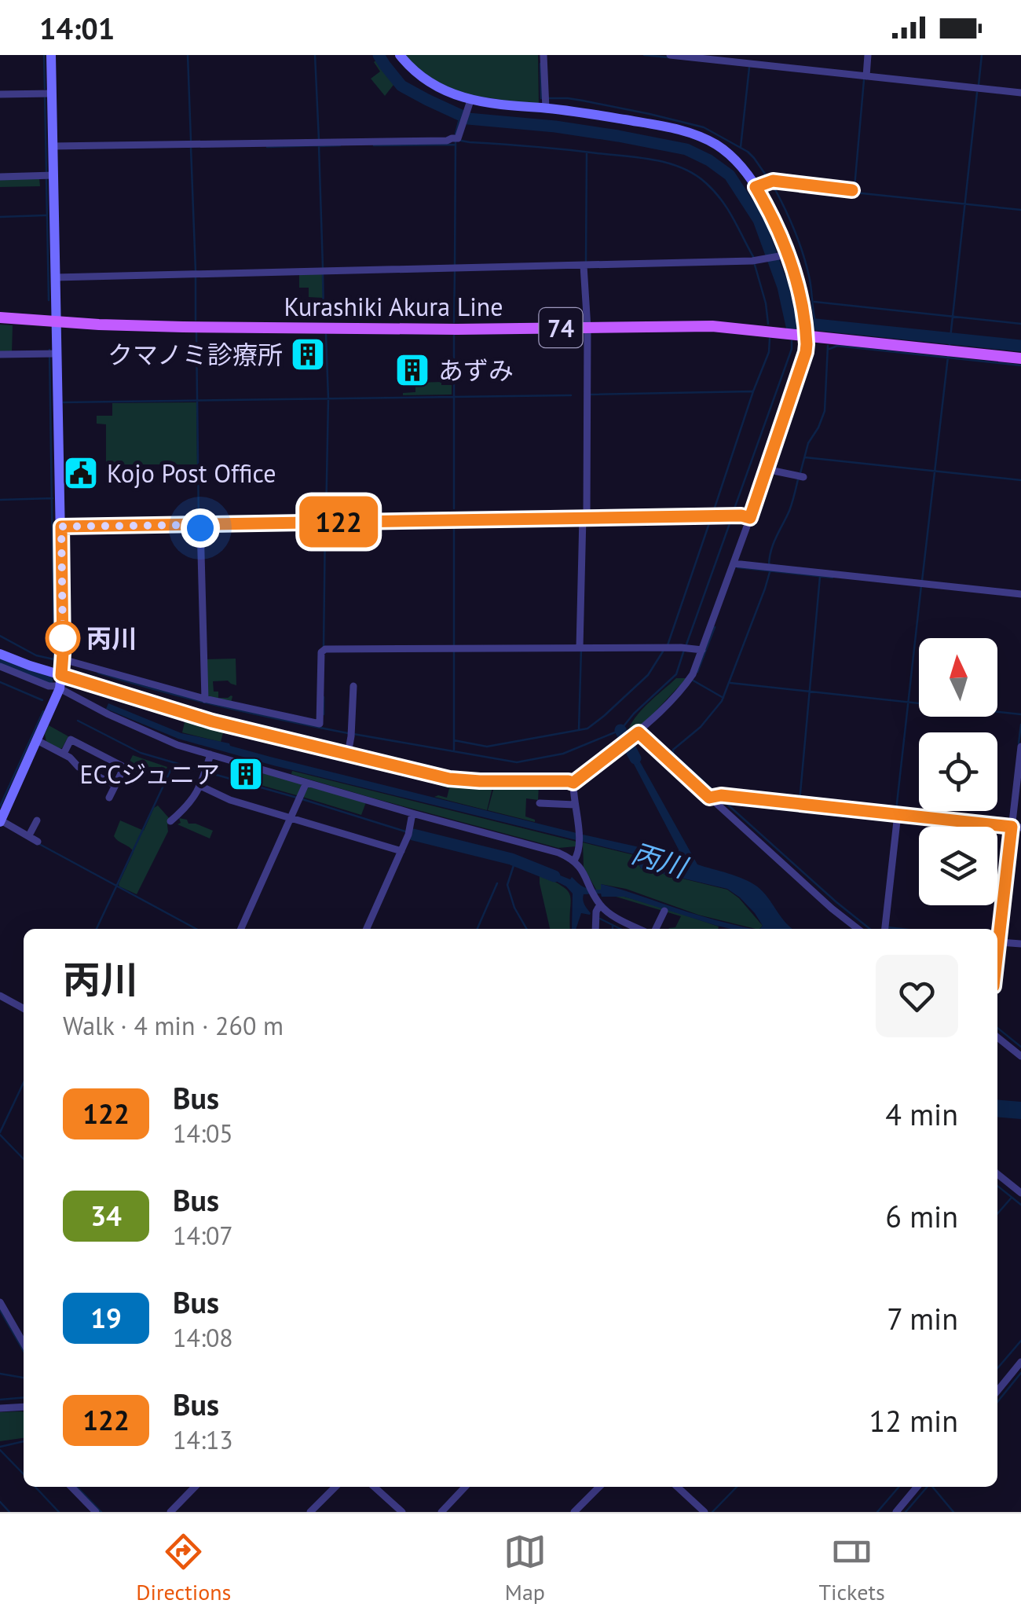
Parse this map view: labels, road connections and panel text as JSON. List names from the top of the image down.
{
  "streets": {
    "main road": ["Kurashiki Akura Line", "74"]
  },
  "water": ["丙川"],
  "places": {
    "building": ["クマノミ診療所", "あずみ", "ECCジュニア"],
    "public building": ["Kojo Post Office"],
    "other": ["丙川"]
  },
  "lines": ["bus line 122"],
  "north": "top",
  "page": {
    "status": "14:01",
    "on_map": "122",
    "heading": ["丙川", "Walk · 4 min · 260 m"],
    "list": [
      {
        "mark": "122",
        "name": "Bus",
        "note": "14:05",
        "value": "4 min"
      },
      {
        "mark": "34",
        "name": "Bus",
        "note": "14:07",
        "value": "6 min"
      },
      {
        "mark": "19",
        "name": "Bus",
        "note": "14:08",
        "value": "7 min"
      },
      {
        "mark": "122",
        "name": "Bus",
        "note": "14:13",
        "value": "12 min"
      }
    ],
    "tabs": ["Directions", "Map", "Tickets"]
  }
}
